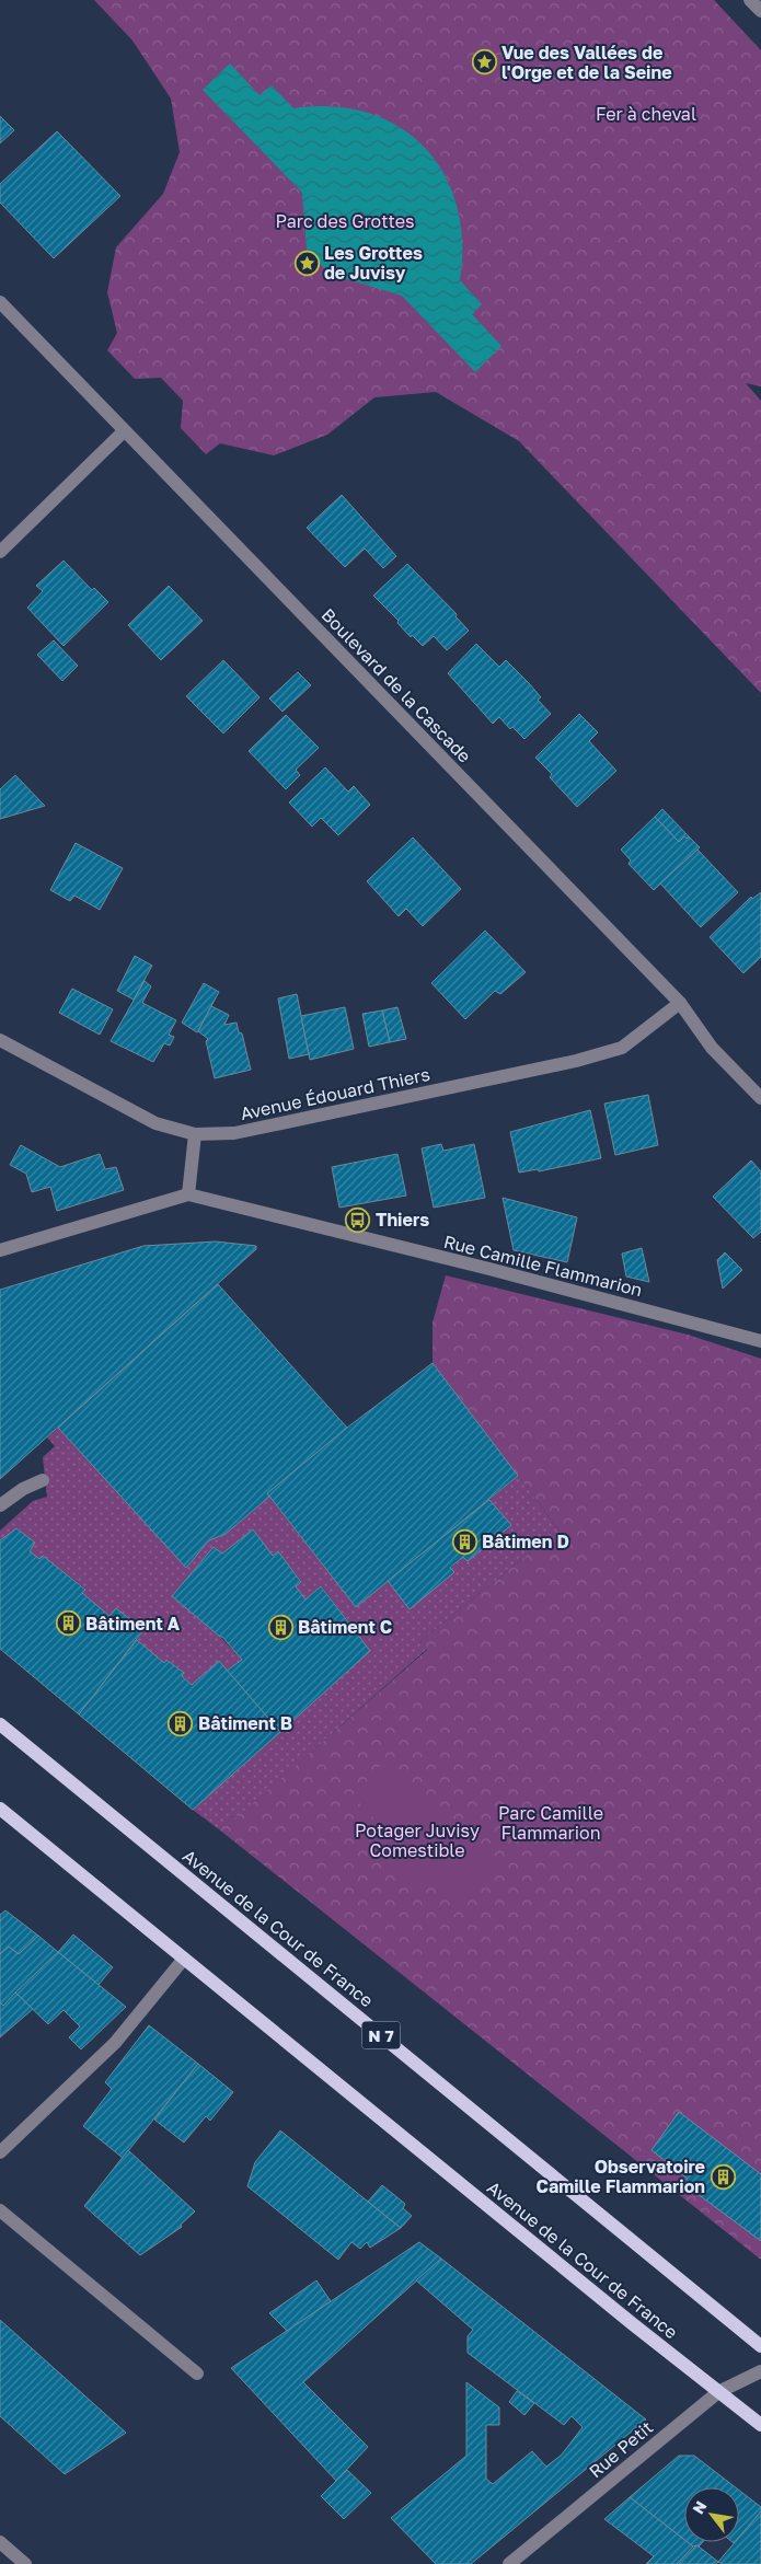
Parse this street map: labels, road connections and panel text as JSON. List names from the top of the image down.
{
  "streets": {
    "main road": ["Avenue de la Cour de France", "N 7"],
    "street": [
      "Boulevard de la Cascade",
      "Avenue Édouard Thiers",
      "Rue Camille Flammarion",
      "Rue Petit"
    ]
  },
  "crossings": [
    ["Boulevard de la Cascade", "Avenue Édouard Thiers"],
    ["Avenue de la Cour de France", "Rue Petit"]
  ],
  "parks": [
    "Fer à cheval",
    "Parc des Grottes",
    "Parc Camille Flammarion",
    "Potager Juvisy Comestible"
  ],
  "places": {
    "place": ["Vue des Vallées de l'Orge et de la Seine", "Les Grottes de Juvisy"],
    "bus stop": ["Thiers"],
    "building": [
      "Bâtimen D",
      "Bâtiment A",
      "Bâtiment C",
      "Bâtiment B",
      "Observatoire Camille Flammarion"
    ]
  },
  "north": "top left"
}
